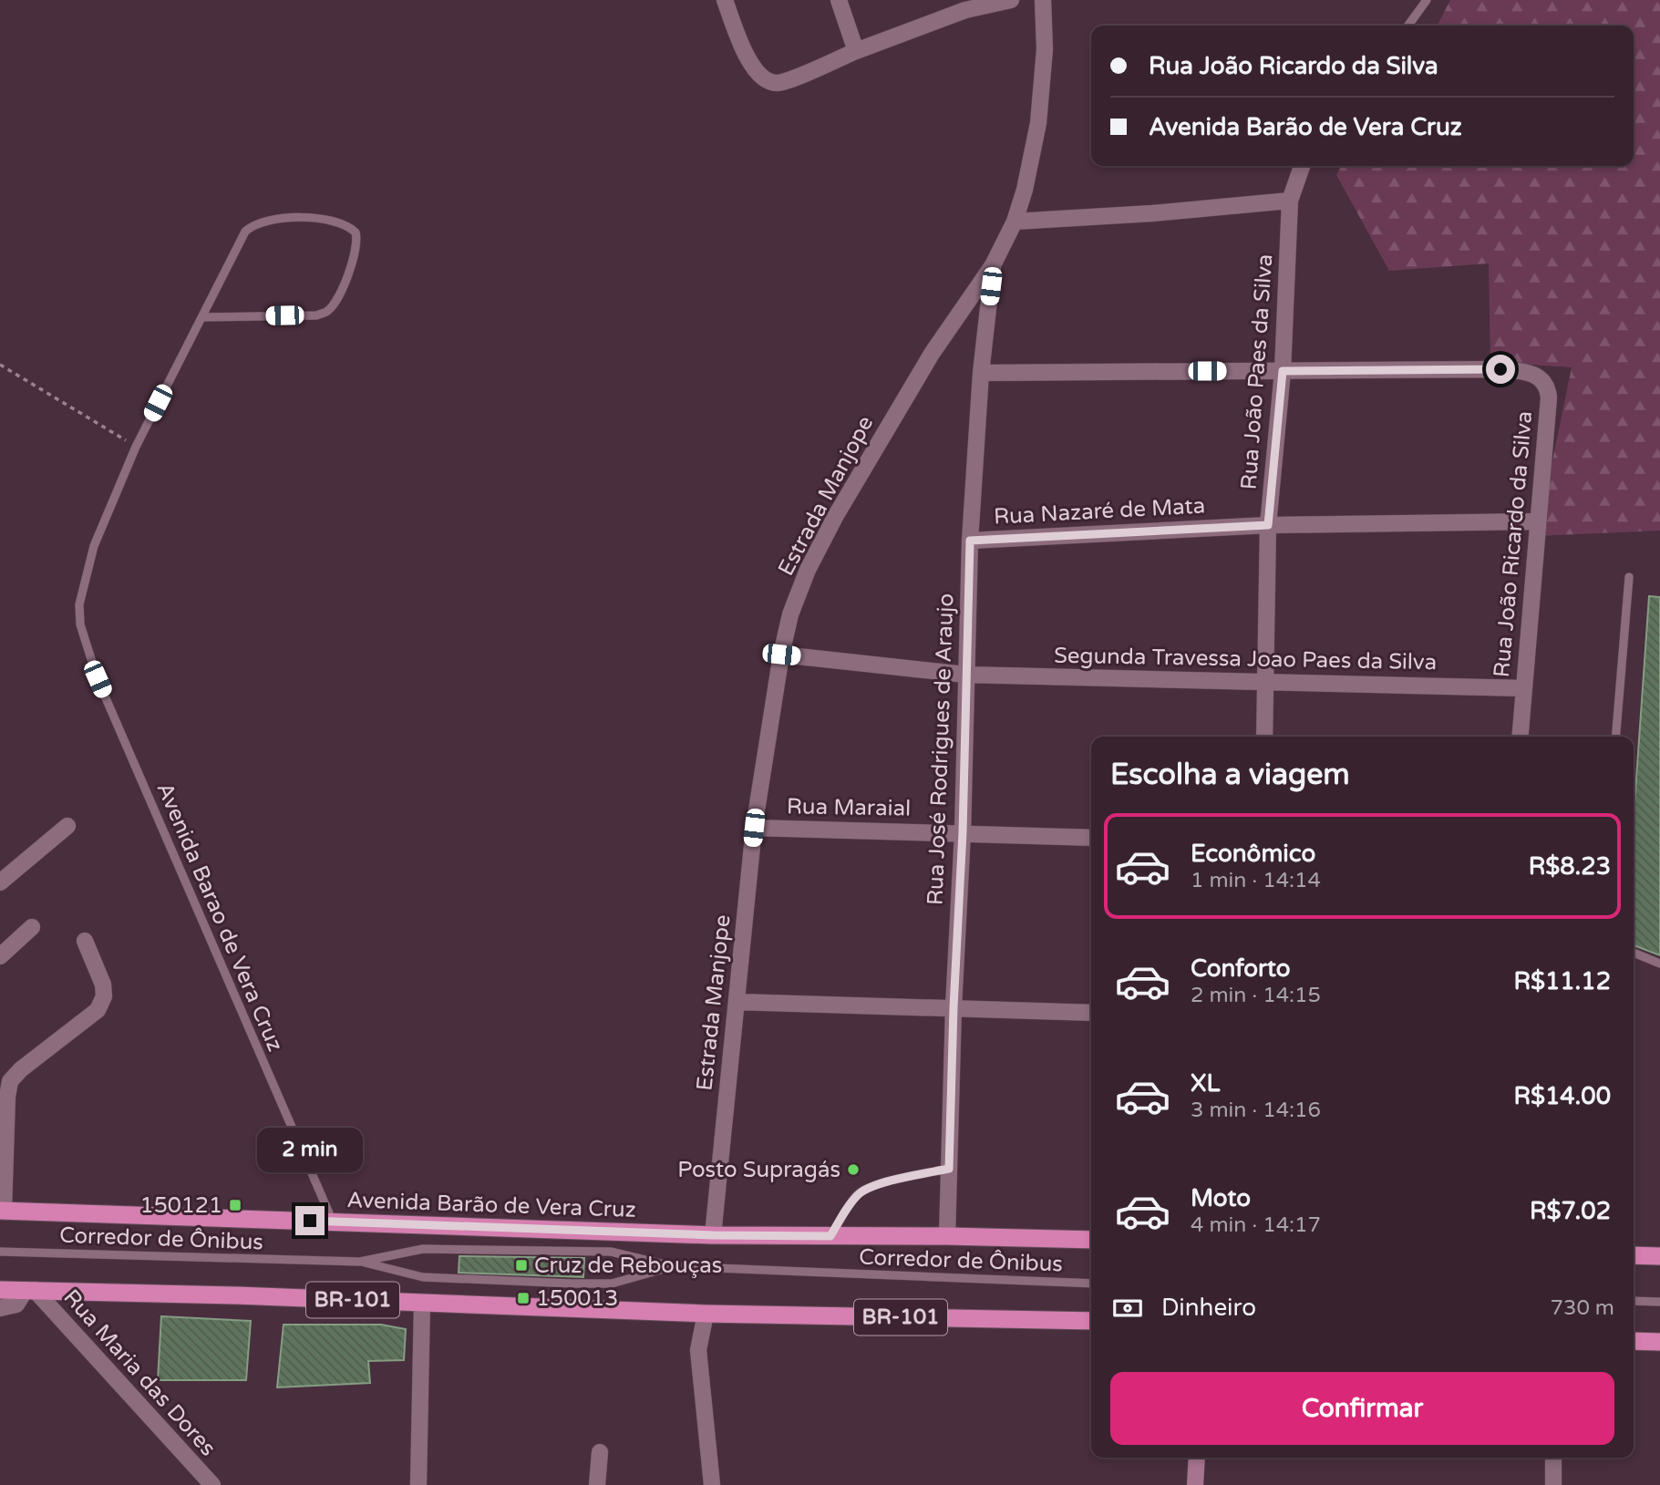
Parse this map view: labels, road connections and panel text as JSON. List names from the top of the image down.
{
  "streets": {
    "highway": ["Avenida Barão de Vera Cruz", "BR-101"],
    "street": [
      "Rua João Paes da Silva",
      "Estrada Manjope",
      "Rua Nazaré de Mata",
      "Rua João Ricardo da Silva",
      "Segunda Travessa Joao Paes da Silva",
      "Rua José Rodrigues de Araujo",
      "Rua Maraial",
      "Rua Maria das Dores"
    ],
    "lane": ["Avenida Barao de Vera Cruz", "Corredor de Ônibus"]
  },
  "crossings": [
    ["Rua João Paes da Silva", "Rua Nazaré de Mata"],
    ["Rua João Paes da Silva", "Rua João Ricardo da Silva"],
    ["Rua João Paes da Silva", "Segunda Travessa Joao Paes da Silva"],
    ["Estrada Manjope", "Segunda Travessa Joao Paes da Silva"],
    ["Estrada Manjope", "Rua José Rodrigues de Araujo"],
    ["Estrada Manjope", "Rua Maraial"],
    ["Estrada Manjope", "Avenida Barão de Vera Cruz"],
    ["Rua Nazaré de Mata", "Rua João Ricardo da Silva"],
    ["Rua Nazaré de Mata", "Rua José Rodrigues de Araujo"],
    ["Rua João Ricardo da Silva", "Segunda Travessa Joao Paes da Silva"],
    ["Rua João Ricardo da Silva", "Rua José Rodrigues de Araujo"],
    ["Segunda Travessa Joao Paes da Silva", "Rua José Rodrigues de Araujo"],
    ["Rua José Rodrigues de Araujo", "Rua Maraial"],
    ["Rua José Rodrigues de Araujo", "Avenida Barão de Vera Cruz"],
    ["Avenida Barao de Vera Cruz", "Avenida Barão de Vera Cruz"],
    ["BR-101", "Rua Maria das Dores"]
  ],
  "places": {
    "other": ["Posto Supragás"],
    "transit": ["150121", "Cruz de Rebouças", "150013"]
  },
  "page": {
    "banner": ["Rua João Ricardo da Silva", "Avenida Barão de Vera Cruz"],
    "heading": "Escolha a viagem",
    "list": [
      {
        "name": "Econômico",
        "note": "1 min · 14:14",
        "value": "R$8.23"
      },
      {
        "name": "Conforto",
        "note": "2 min · 14:15",
        "value": "R$11.12"
      },
      {
        "name": "XL",
        "note": "3 min · 14:16",
        "value": "R$14.00"
      },
      {
        "name": "Moto",
        "note": "4 min · 14:17",
        "value": "R$7.02"
      }
    ],
    "bubble": "2 min",
    "pay": ["Dinheiro", "730 m"],
    "buttons": "Confirmar"
  }
}
